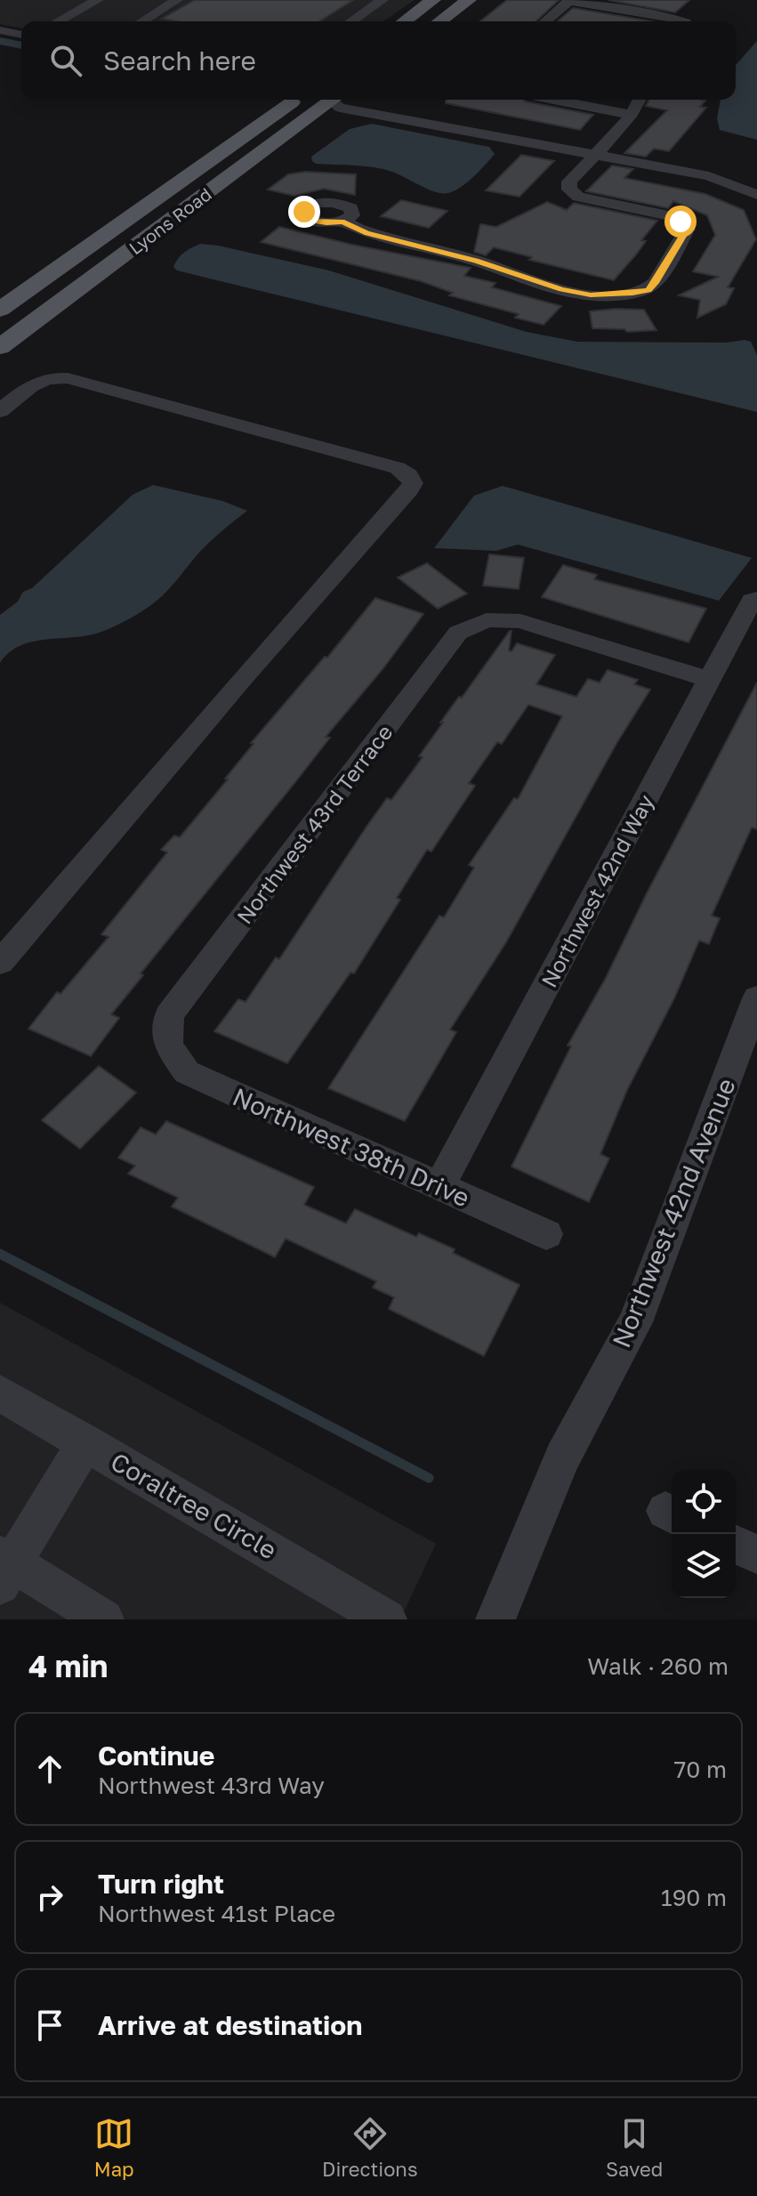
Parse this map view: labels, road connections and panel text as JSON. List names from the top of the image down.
{
  "streets": {
    "main road": ["Lyons Road"],
    "street": [
      "Northwest 43rd Terrace",
      "Northwest 42nd Way",
      "Northwest 38th Drive",
      "Northwest 42nd Avenue",
      "Coraltree Circle"
    ]
  },
  "crossings": [
    ["Northwest 43rd Terrace", "Northwest 42nd Way"],
    ["Northwest 43rd Terrace", "Northwest 38th Drive"],
    ["Northwest 42nd Way", "Northwest 38th Drive"]
  ],
  "page": {
    "search": "Search here",
    "heading": ["4 min", "Walk · 260 m"],
    "list": [
      ["Continue", "Northwest 43rd Way", "70 m"],
      ["Turn right", "Northwest 41st Place", "190 m"],
      "Arrive at destination"
    ],
    "nav": ["Map", "Directions", "Saved"]
  }
}
